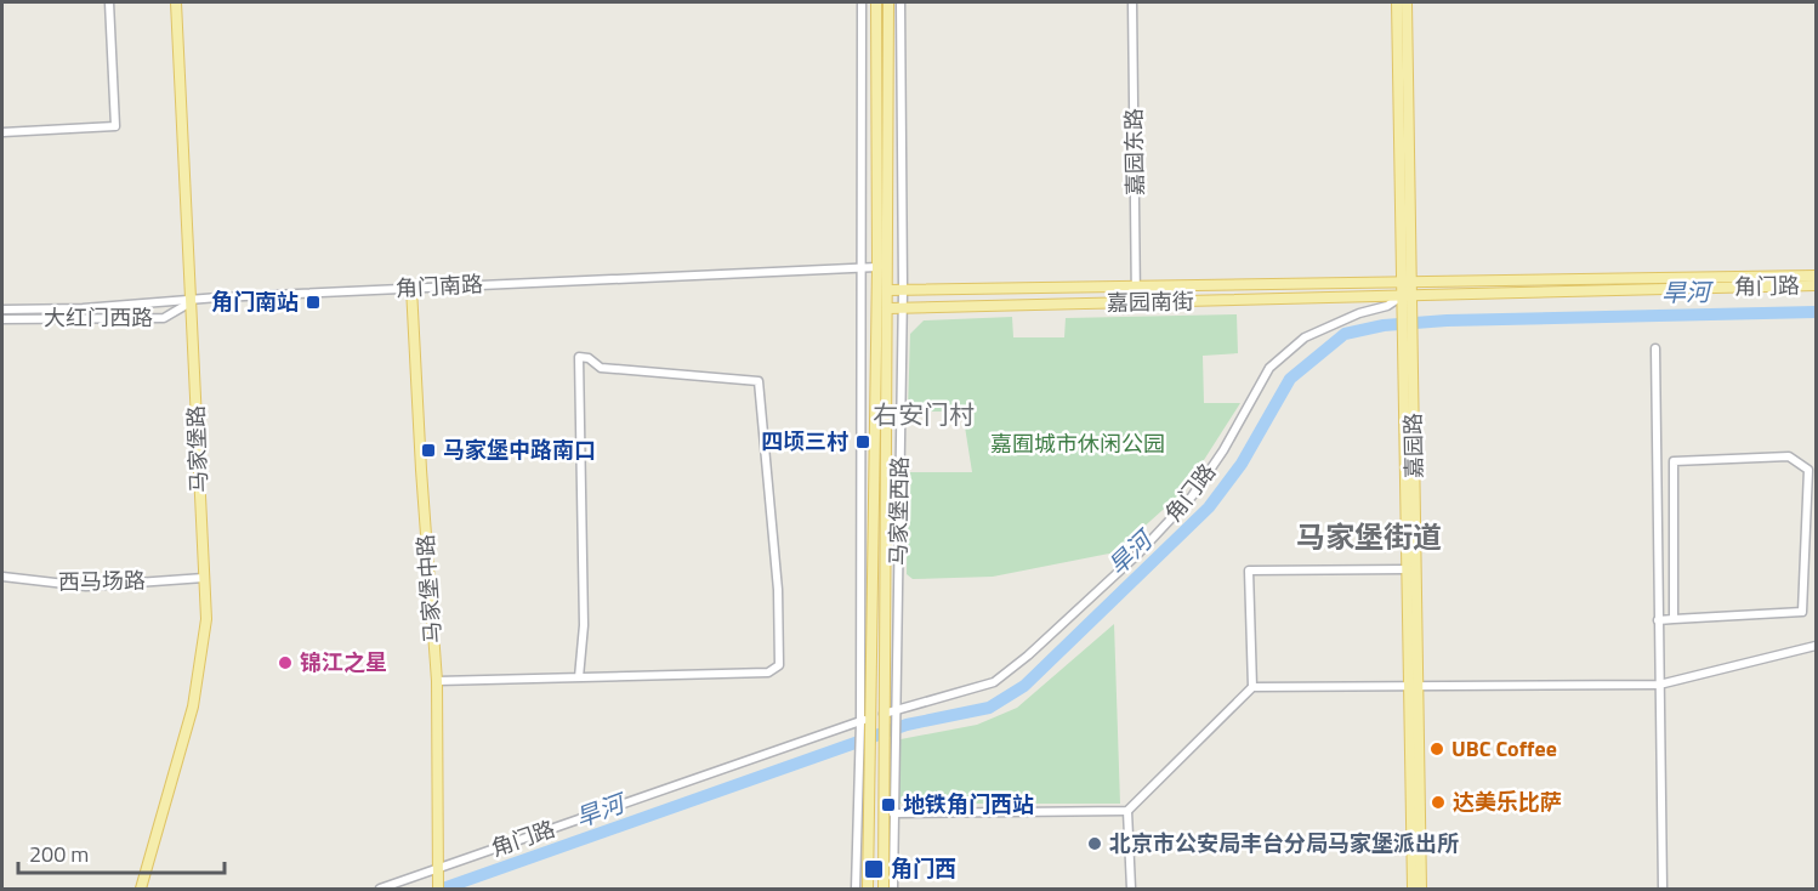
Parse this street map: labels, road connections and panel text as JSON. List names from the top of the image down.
{
  "streets": {
    "main road": [
      "角门路",
      "嘉园南街",
      "嘉园路",
      "马家堡路",
      "马家堡西路",
      "马家堡中路"
    ],
    "street": [
      "嘉园东路",
      "角门南路",
      "大红门西路",
      "西马场路"
    ]
  },
  "crossings": [
    ["嘉园东路", "嘉园南街"],
    ["角门南路", "大红门西路"],
    ["角门南路", "马家堡路"],
    ["角门南路", "马家堡西路"],
    ["角门南路", "马家堡中路"],
    ["角门路", "嘉园南街"],
    ["角门路", "嘉园路"],
    ["角门路", "马家堡西路"],
    ["角门路", "马家堡中路"],
    ["嘉园南街", "嘉园路"],
    ["嘉园南街", "马家堡西路"],
    ["大红门西路", "马家堡路"],
    ["马家堡路", "西马场路"]
  ],
  "districts": ["右安门村", "马家堡街道"],
  "water": ["旱河"],
  "parks": ["嘉囿城市休闲公园"],
  "places": {
    "transit": [
      "角门南站",
      "四顷三村",
      "马家堡中路南口",
      "地铁角门西站",
      "角门西"
    ],
    "other": [
      "锦江之星",
      "UBC Coffee",
      "达美乐比萨",
      "北京市公安局丰台分局马家堡派出所"
    ]
  },
  "scale_bar": "200 m"
}
